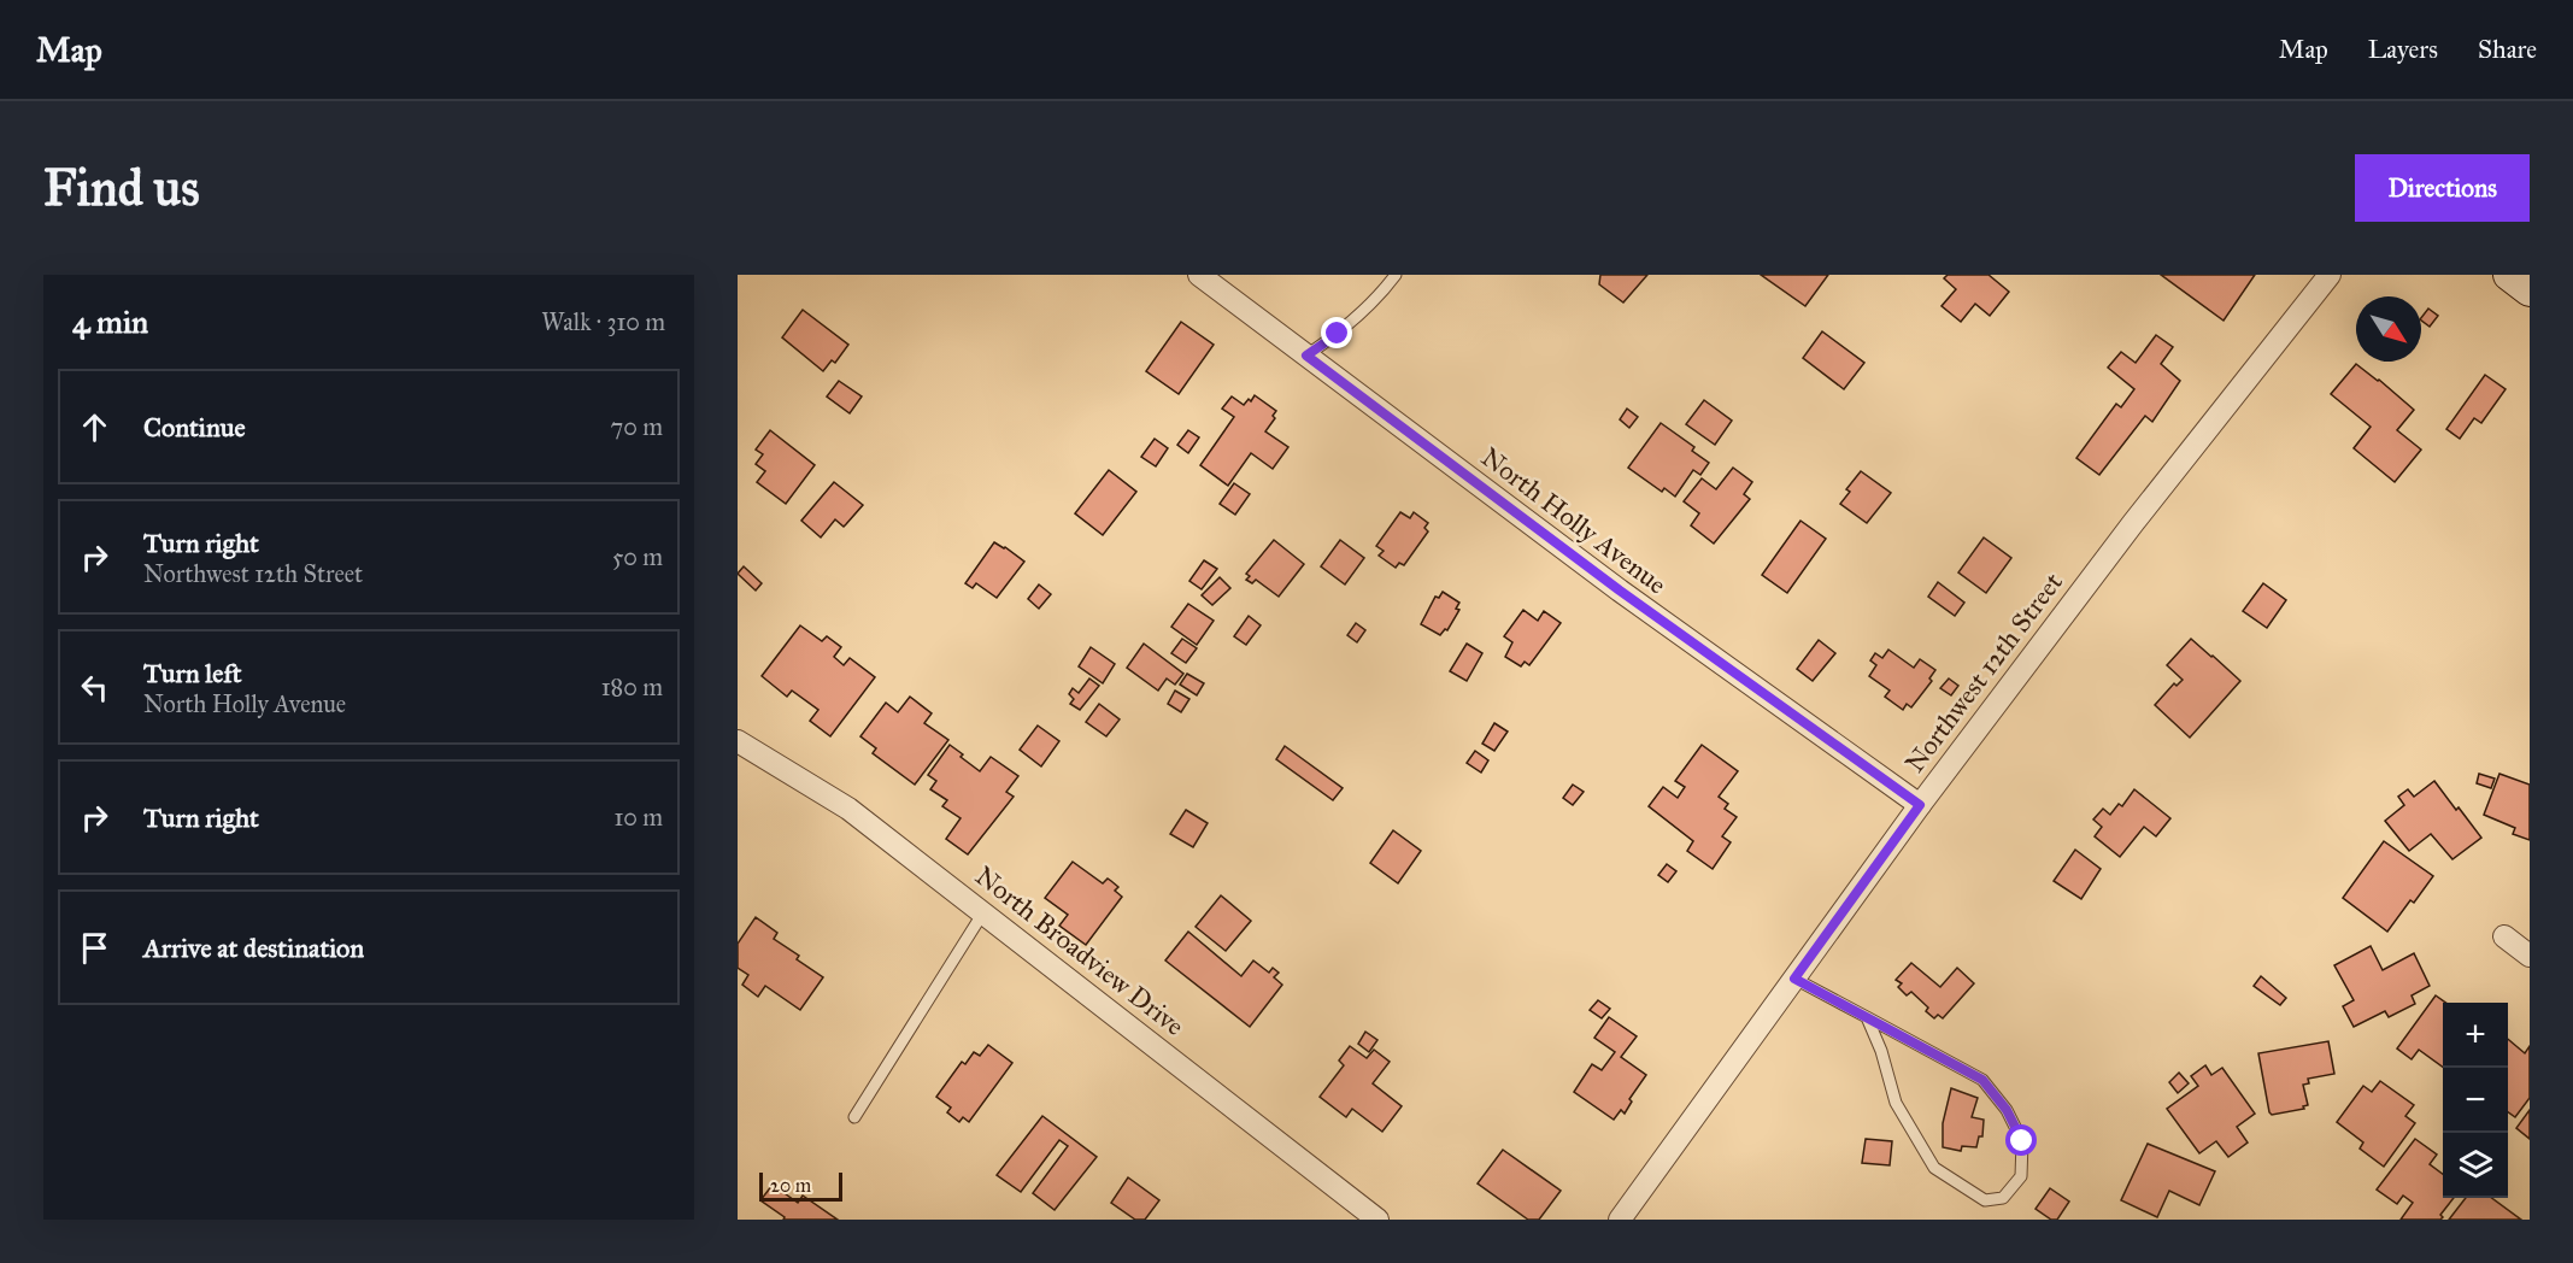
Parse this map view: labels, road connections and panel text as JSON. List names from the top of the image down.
{
  "streets": {
    "street": ["North Holly Avenue", "Northwest 12th Street", "North Broadview Drive"]
  },
  "crossings": [
    ["North Holly Avenue", "Northwest 12th Street"]
  ],
  "scale_bar": "20 m",
  "north": "bottom right",
  "page": {
    "header": "Map",
    "nav": ["Map", "Layers", "Share"],
    "buttons": "Directions",
    "title": "Find us",
    "heading": ["4 min", "Walk · 310 m"],
    "list": [
      ["Continue", "70 m"],
      ["Turn right", "Northwest 12th Street", "50 m"],
      ["Turn left", "North Holly Avenue", "180 m"],
      ["Turn right", "10 m"],
      "Arrive at destination"
    ],
    "map_buttons": ["+", "−"],
    "scale": "20 m"
  }
}
